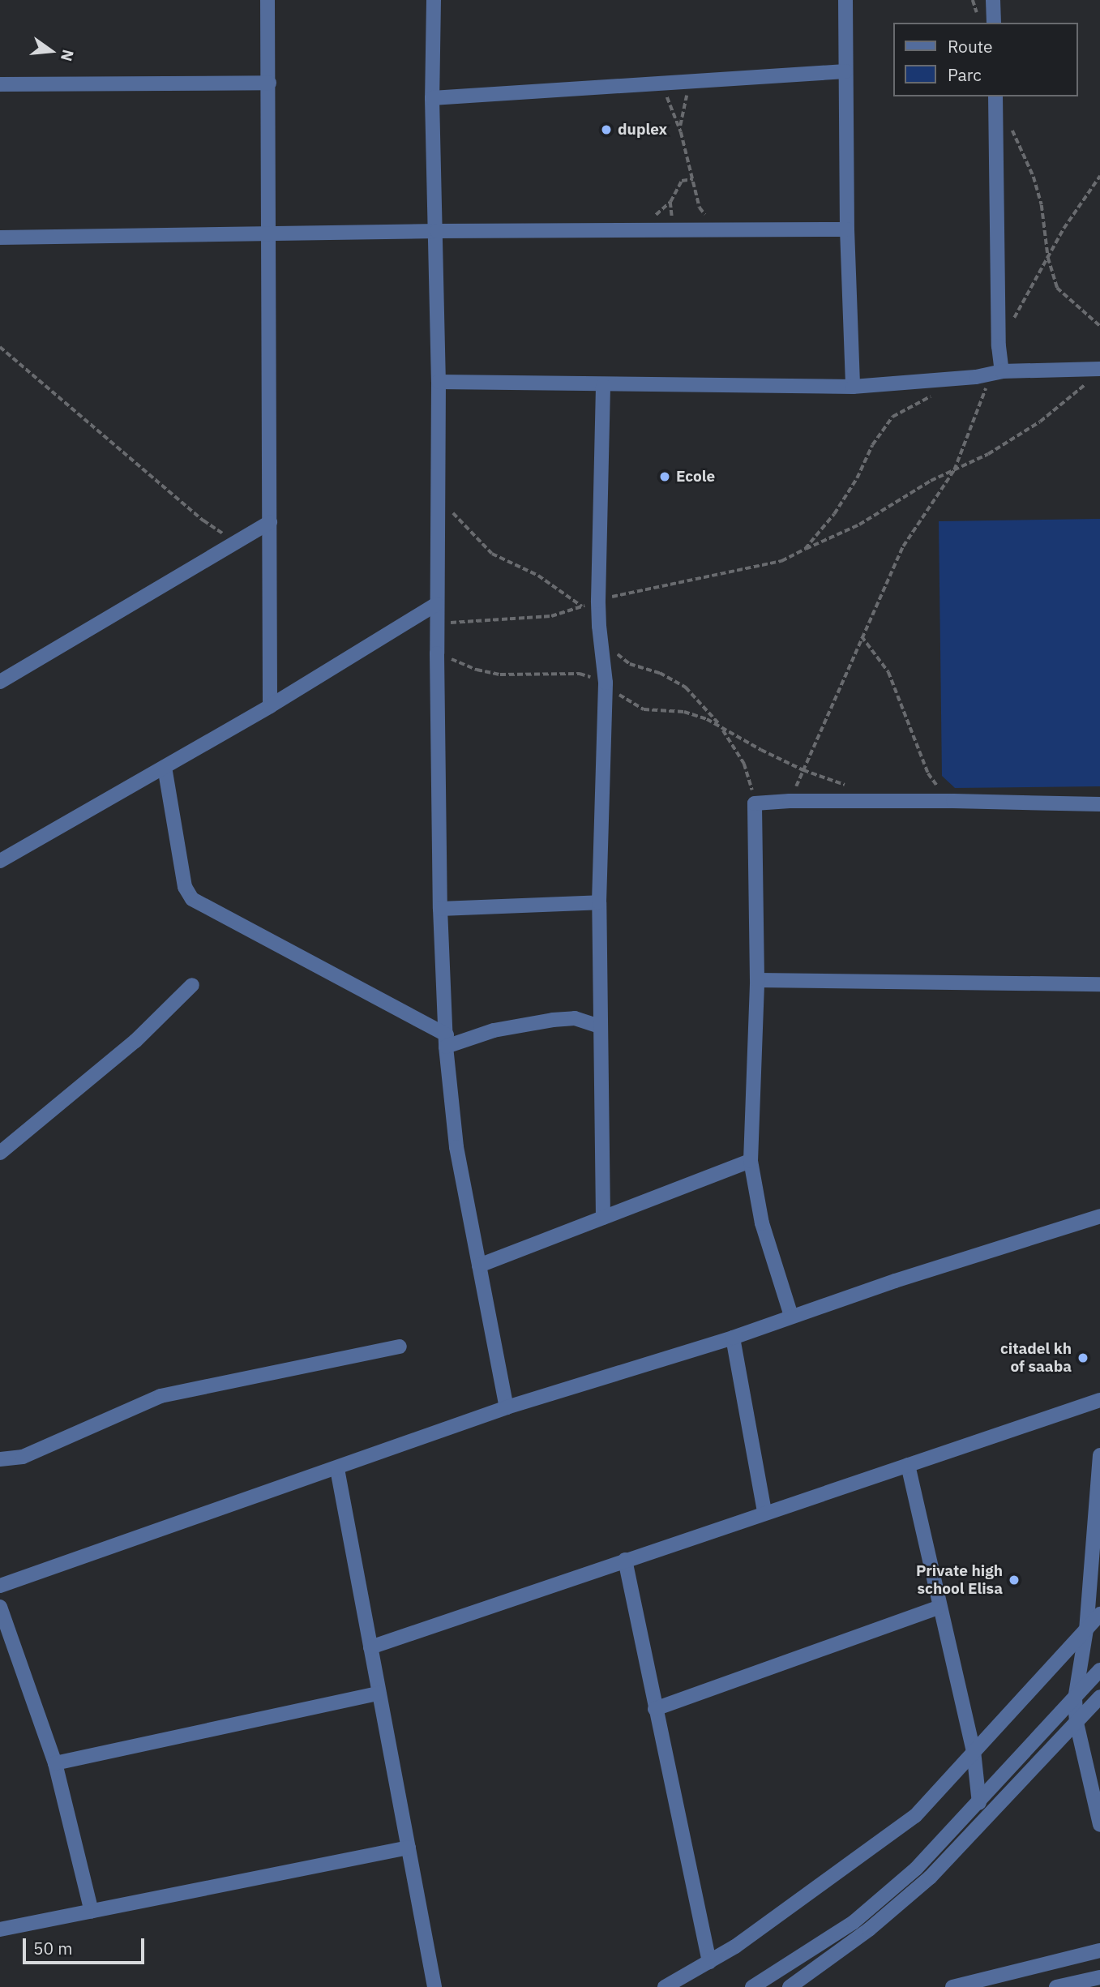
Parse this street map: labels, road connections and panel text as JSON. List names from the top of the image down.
{
  "places": [
    "duplex",
    "Ecole",
    "citadel kh of saaba",
    "Private high school Elisa"
  ],
  "legend": ["Route", "Parc"],
  "scale_bar": "50 m",
  "north": "right"
}
